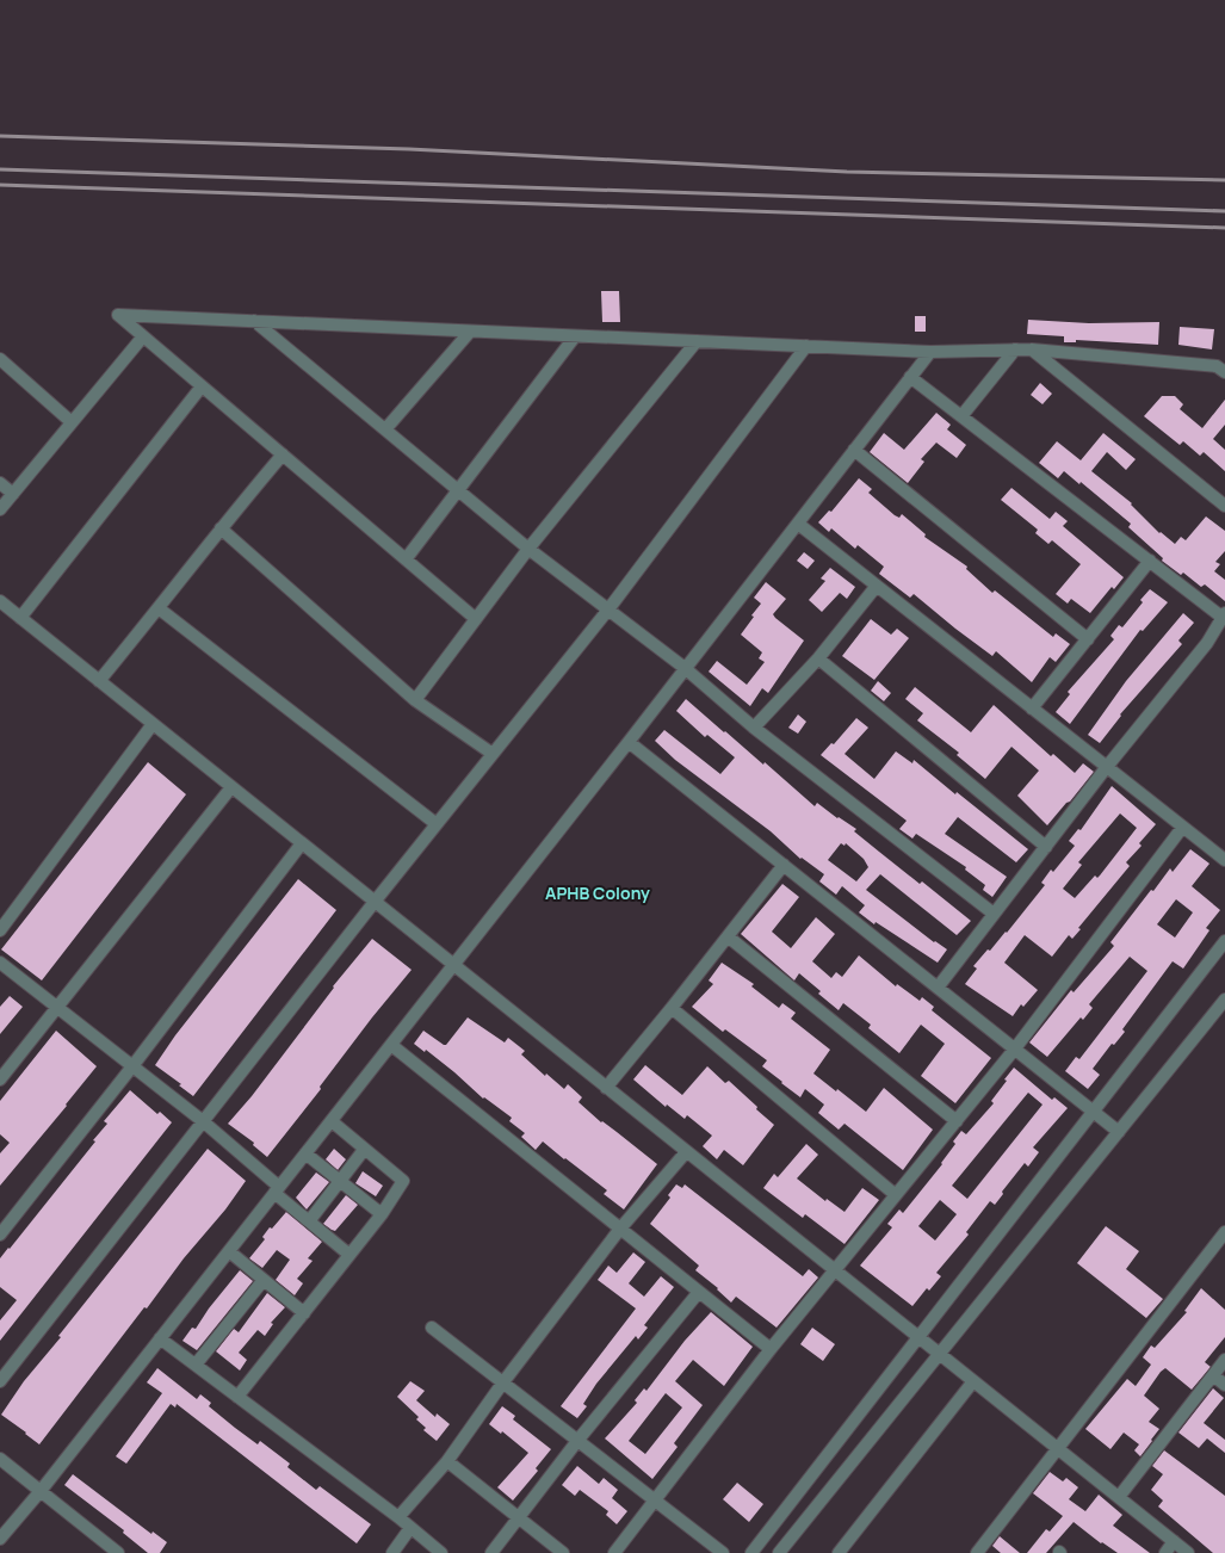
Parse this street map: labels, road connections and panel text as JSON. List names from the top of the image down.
{
  "districts": ["APHB Colony"]
}
